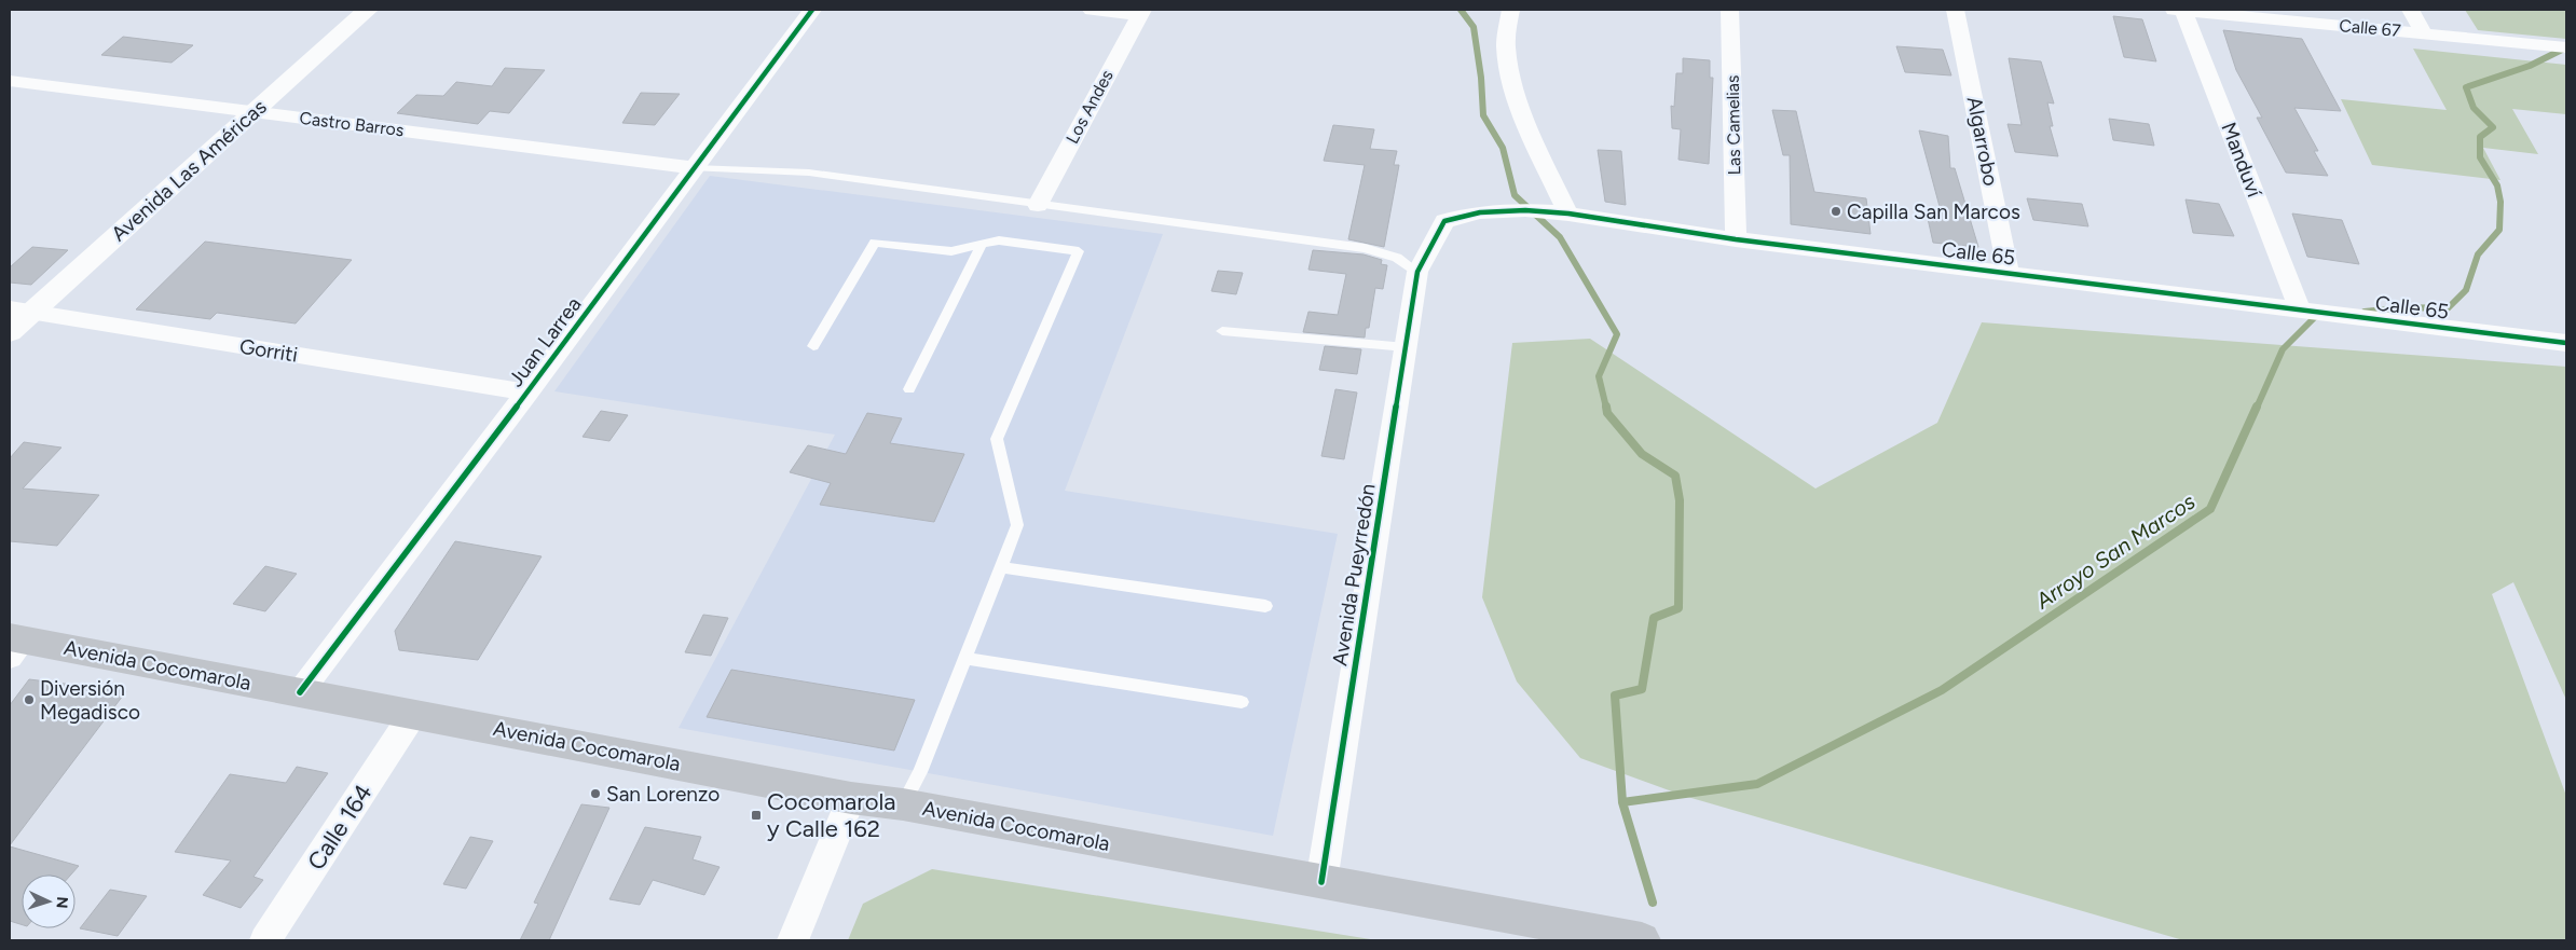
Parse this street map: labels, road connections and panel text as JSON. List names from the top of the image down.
{
  "streets": {
    "main road": ["Avenida Las Américas", "Avenida Cocomarola"],
    "street": [
      "Calle 67",
      "Los Andes",
      "Castro Barros",
      "Las Camelias",
      "Algarrobo",
      "Manduví",
      "Calle 65",
      "Juan Larrea",
      "Gorriti",
      "Avenida Pueyrredón",
      "Calle 164"
    ]
  },
  "crossings": [
    ["Calle 67", "Manduví"],
    ["Castro Barros", "Avenida Las Américas"],
    ["Castro Barros", "Juan Larrea"],
    ["Las Camelias", "Calle 65"],
    ["Algarrobo", "Calle 65"],
    ["Manduví", "Calle 65"],
    ["Avenida Las Américas", "Gorriti"],
    ["Calle 65", "Avenida Pueyrredón"],
    ["Juan Larrea", "Gorriti"],
    ["Juan Larrea", "Avenida Cocomarola"],
    ["Avenida Pueyrredón", "Avenida Cocomarola"],
    ["Avenida Cocomarola", "Calle 164"]
  ],
  "water": ["Arroyo San Marcos"],
  "places": {
    "other": ["Capilla San Marcos", "Diversión Megadisco", "San Lorenzo"],
    "transit": ["Cocomarola y Calle 162"]
  },
  "north": "right"
}
